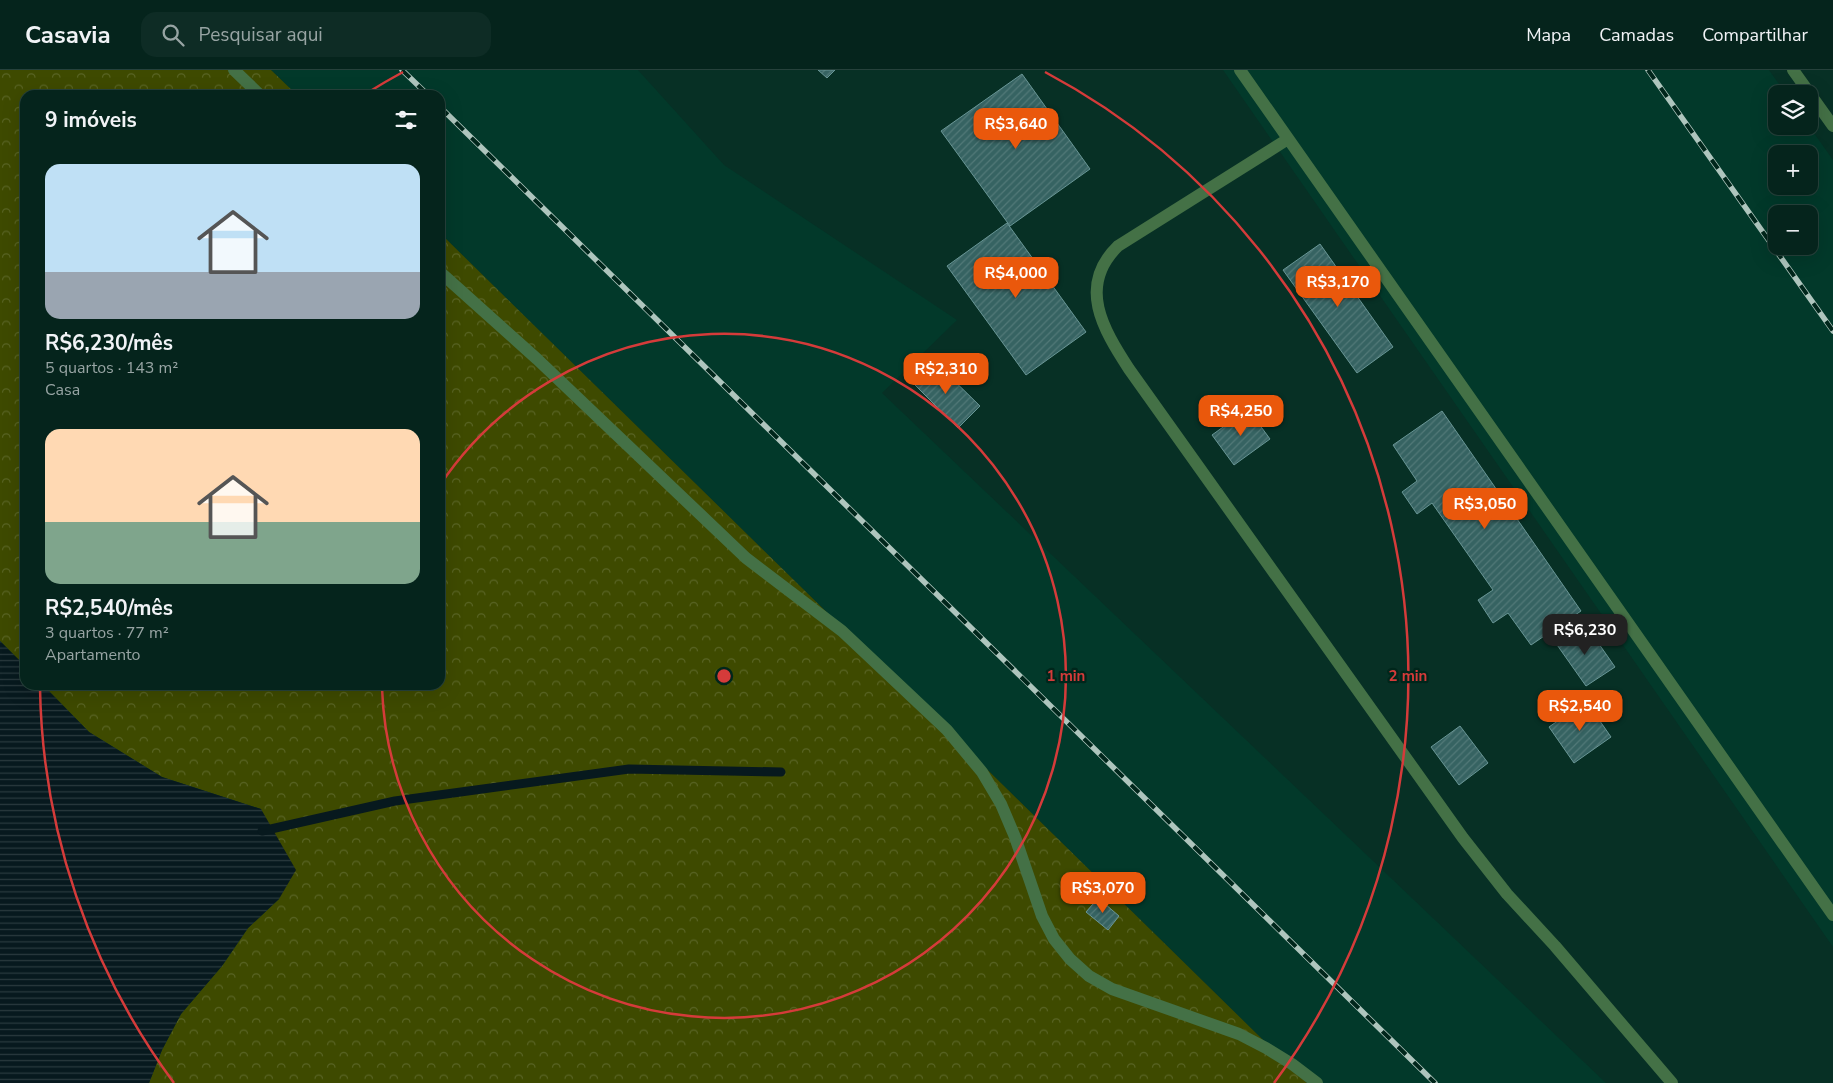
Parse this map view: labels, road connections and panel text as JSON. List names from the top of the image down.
{
  "page": {
    "header": "Casavia",
    "search": "Pesquisar aqui",
    "nav": ["Mapa", "Camadas", "Compartilhar"],
    "map_buttons": ["+", "−"],
    "heading": "9 imóveis",
    "price": [
      "R$3,640",
      "R$4,000",
      "R$3,170",
      "R$2,310",
      "R$4,250",
      "R$3,050",
      "R$6,230",
      "R$2,540",
      "R$3,070"
    ],
    "list": [
      {
        "name": "R$6,230/mês",
        "note": "5 quartos · 143 m² · Casa"
      },
      {
        "name": "R$2,540/mês",
        "note": "3 quartos · 77 m² · Apartamento"
      }
    ]
  },
  "rings": ["1 min", "2 min"]
}
